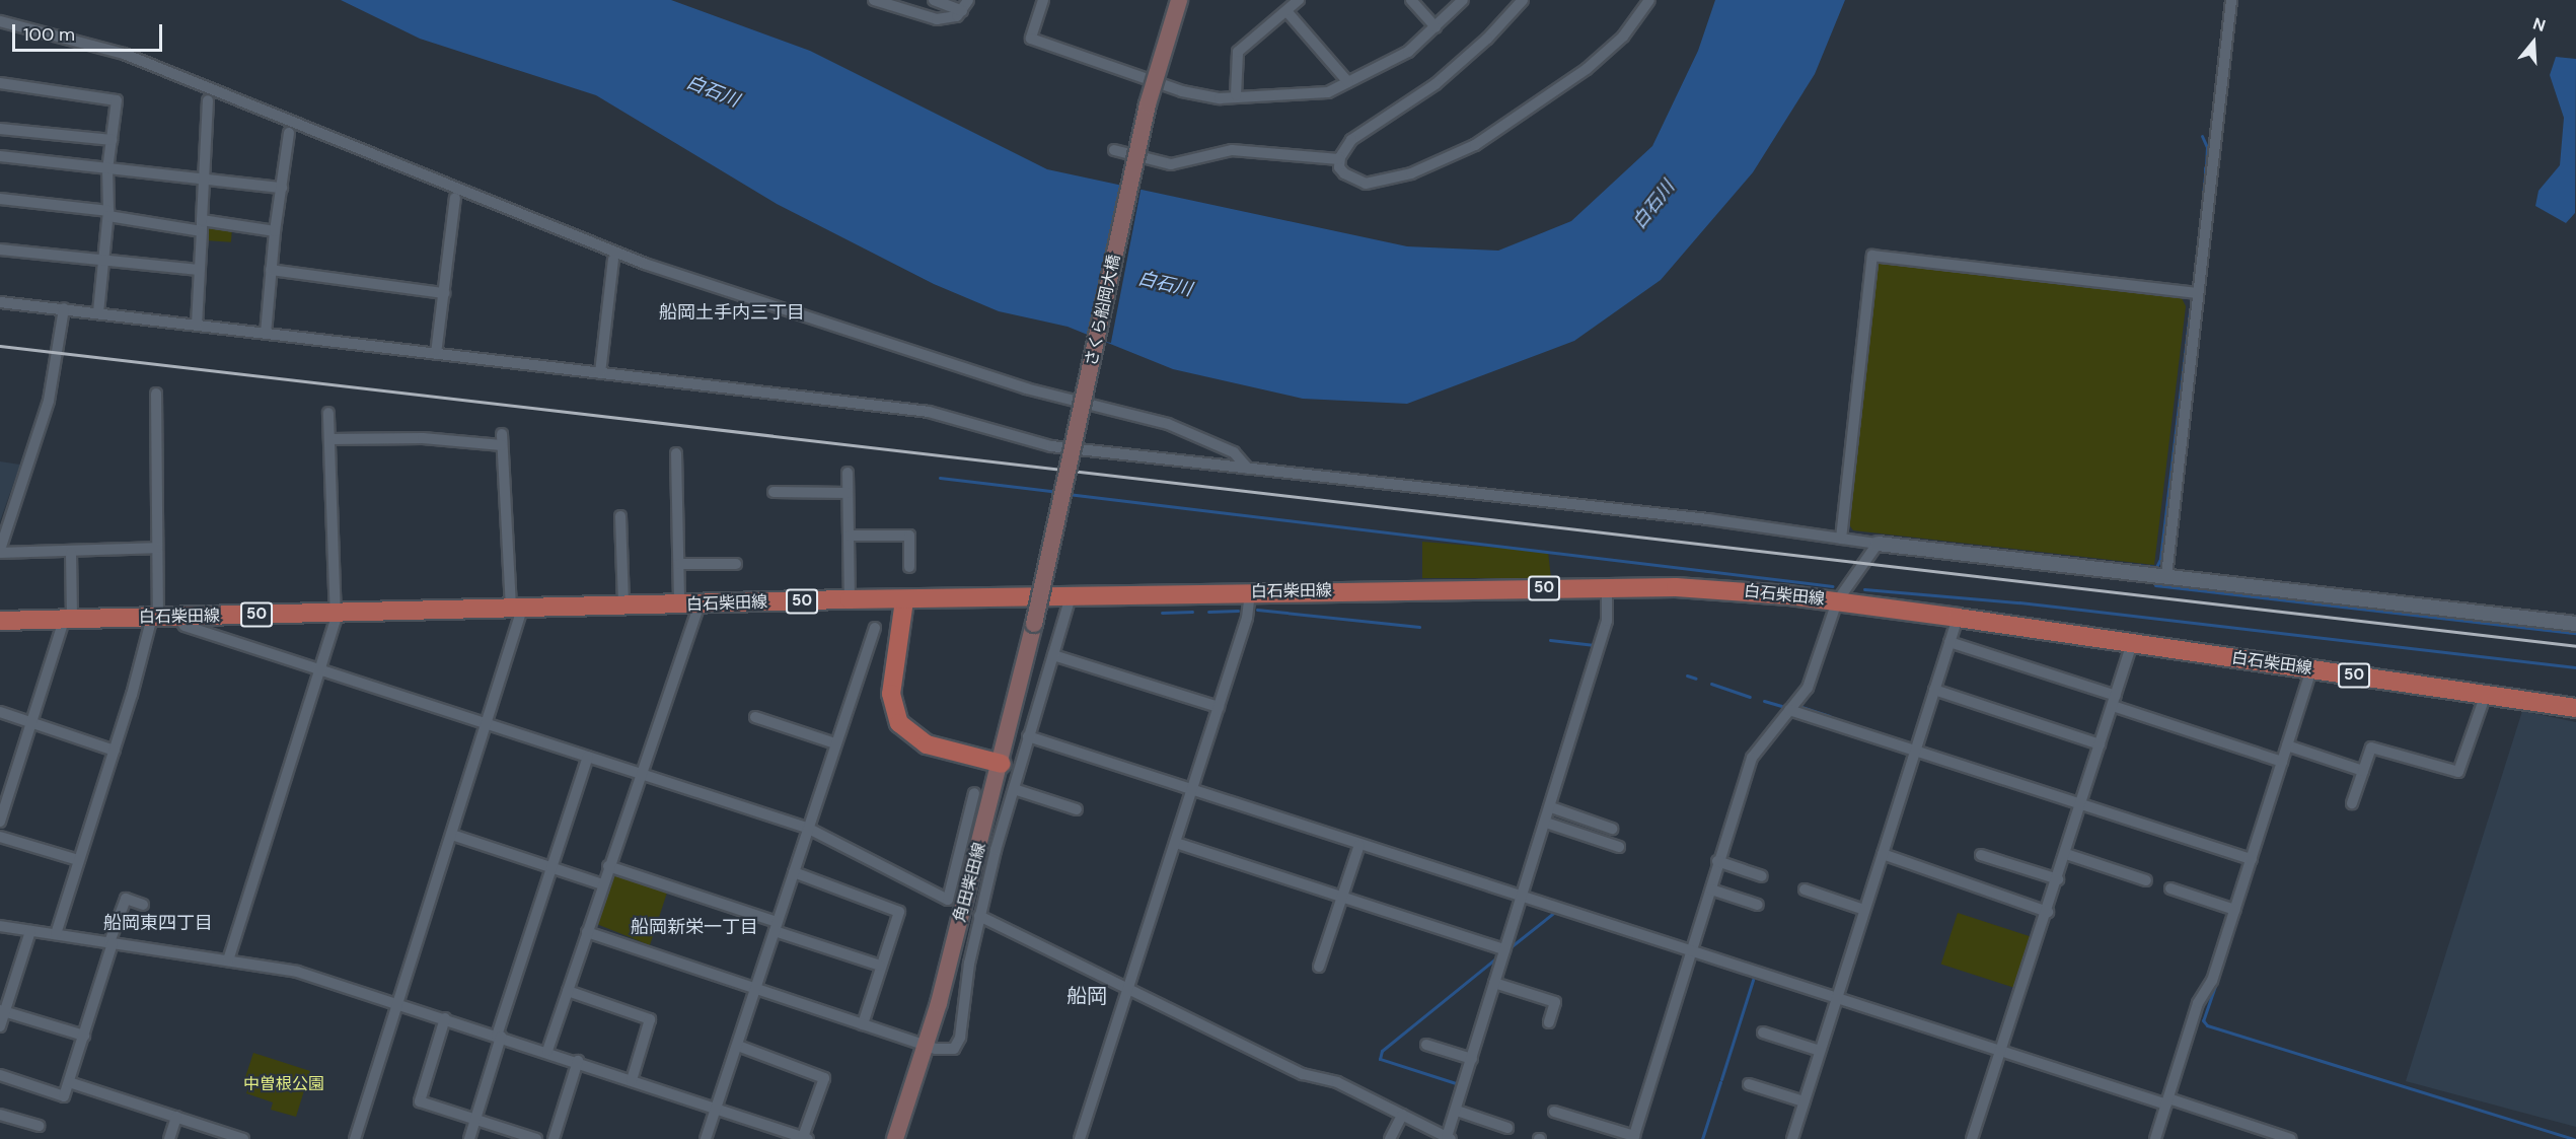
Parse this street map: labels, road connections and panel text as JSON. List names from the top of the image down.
{
  "streets": {
    "main road": [
      "さくら船岡大橋",
      "50",
      "白石柴田線",
      "角田柴田線"
    ]
  },
  "crossings": [
    ["さくら船岡大橋", "角田柴田線"]
  ],
  "districts": [
    "船岡土手内三丁目",
    "船岡東四丁目",
    "船岡新栄一丁目",
    "船岡"
  ],
  "water": ["白石川"],
  "parks": ["中曽根公園"],
  "scale_bar": "100 m",
  "north": "top"
}
